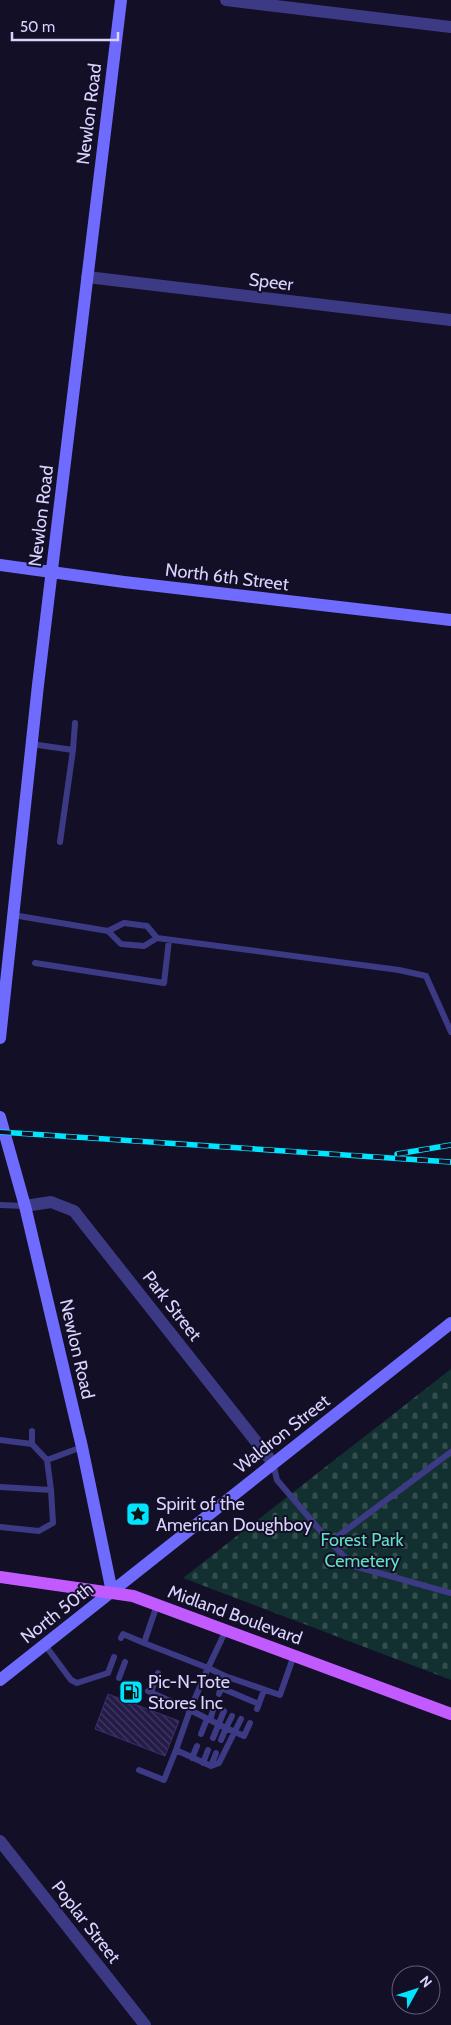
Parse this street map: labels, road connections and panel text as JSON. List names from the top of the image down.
{
  "streets": {
    "main road": ["Midland Boulevard"],
    "street": [
      "Newlon Road",
      "Speer",
      "North 6th Street",
      "Park Street",
      "Waldron Street",
      "North 50th",
      "Poplar Street"
    ]
  },
  "crossings": [
    ["Newlon Road", "Speer"],
    ["Newlon Road", "North 6th Street"],
    ["Newlon Road", "Park Street"],
    ["Newlon Road", "Waldron Street"],
    ["Newlon Road", "North 50th"],
    ["Newlon Road", "Midland Boulevard"],
    ["Park Street", "Waldron Street"],
    ["Waldron Street", "North 50th"],
    ["Waldron Street", "Midland Boulevard"],
    ["North 50th", "Midland Boulevard"]
  ],
  "parks": ["Forest Park Cemetery"],
  "places": {
    "place": ["Spirit of the American Doughboy"],
    "fuel station": ["Pic-N-Tote Stores Inc"]
  },
  "scale_bar": "50 m",
  "north": "top right"
}
